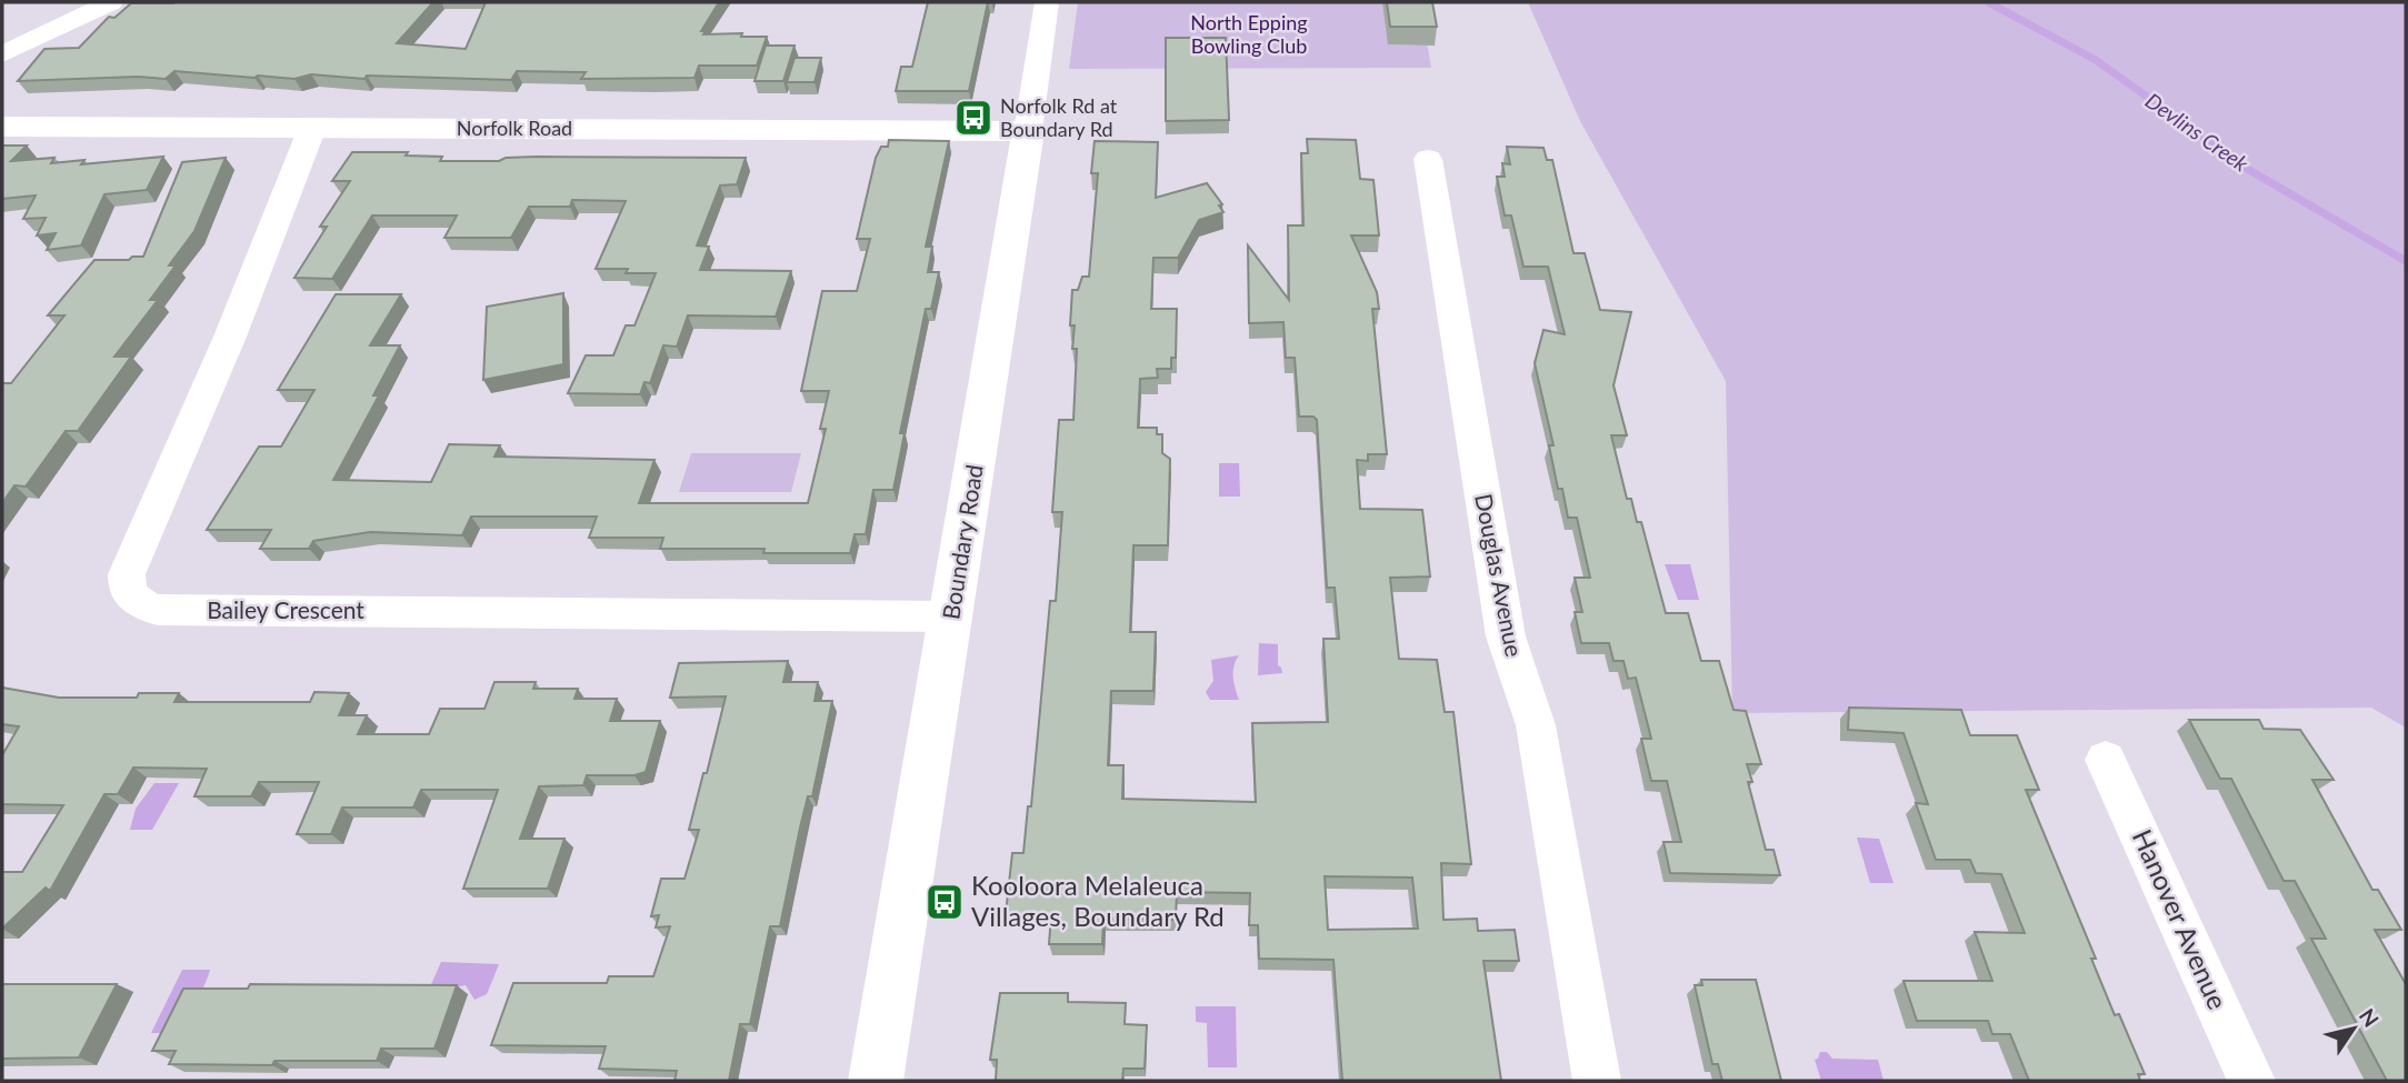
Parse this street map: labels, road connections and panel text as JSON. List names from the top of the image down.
{
  "streets": {
    "street": [
      "Norfolk Road",
      "Boundary Road",
      "Douglas Avenue",
      "Bailey Crescent",
      "Hanover Avenue"
    ]
  },
  "crossings": [
    ["Norfolk Road", "Boundary Road"],
    ["Norfolk Road", "Bailey Crescent"],
    ["Boundary Road", "Bailey Crescent"]
  ],
  "water": ["Devlins Creek"],
  "parks": ["North Epping Bowling Club"],
  "places": {
    "bus stop": ["Norfolk Rd at Boundary Rd", "Kooloora Melaleuca Villages, Boundary Rd"]
  },
  "north": "top right"
}
